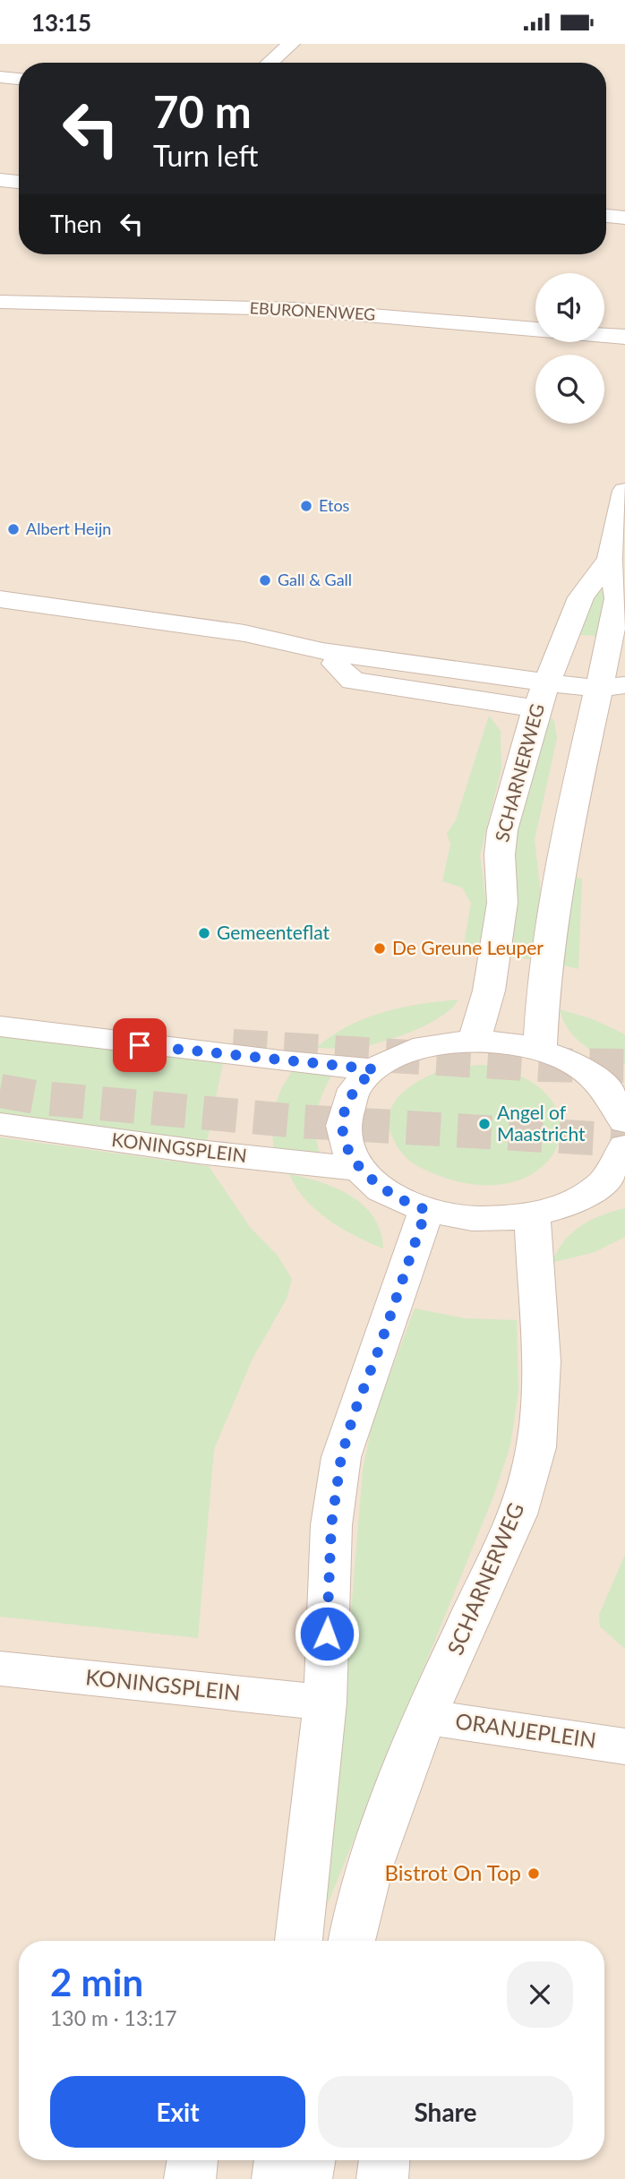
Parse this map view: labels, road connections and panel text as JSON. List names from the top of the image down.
{
  "streets": {
    "street": [
      "EBURONENWEG",
      "SCHARNERWEG",
      "KONINGSPLEIN",
      "ORANJEPLEIN"
    ]
  },
  "crossings": [
    ["SCHARNERWEG", "ORANJEPLEIN"]
  ],
  "places": [
    "Etos",
    "Albert Heijn",
    "Gall & Gall",
    "Gemeenteflat",
    "De Greune Leuper",
    "Angel of Maastricht",
    "Bistrot On Top"
  ],
  "page": {
    "status": "13:15",
    "turn": ["70 m", "Turn left"],
    "then": "Then",
    "heading": ["2 min", "130 m · 13:17"],
    "buttons": ["Exit", "Share"]
  }
}
